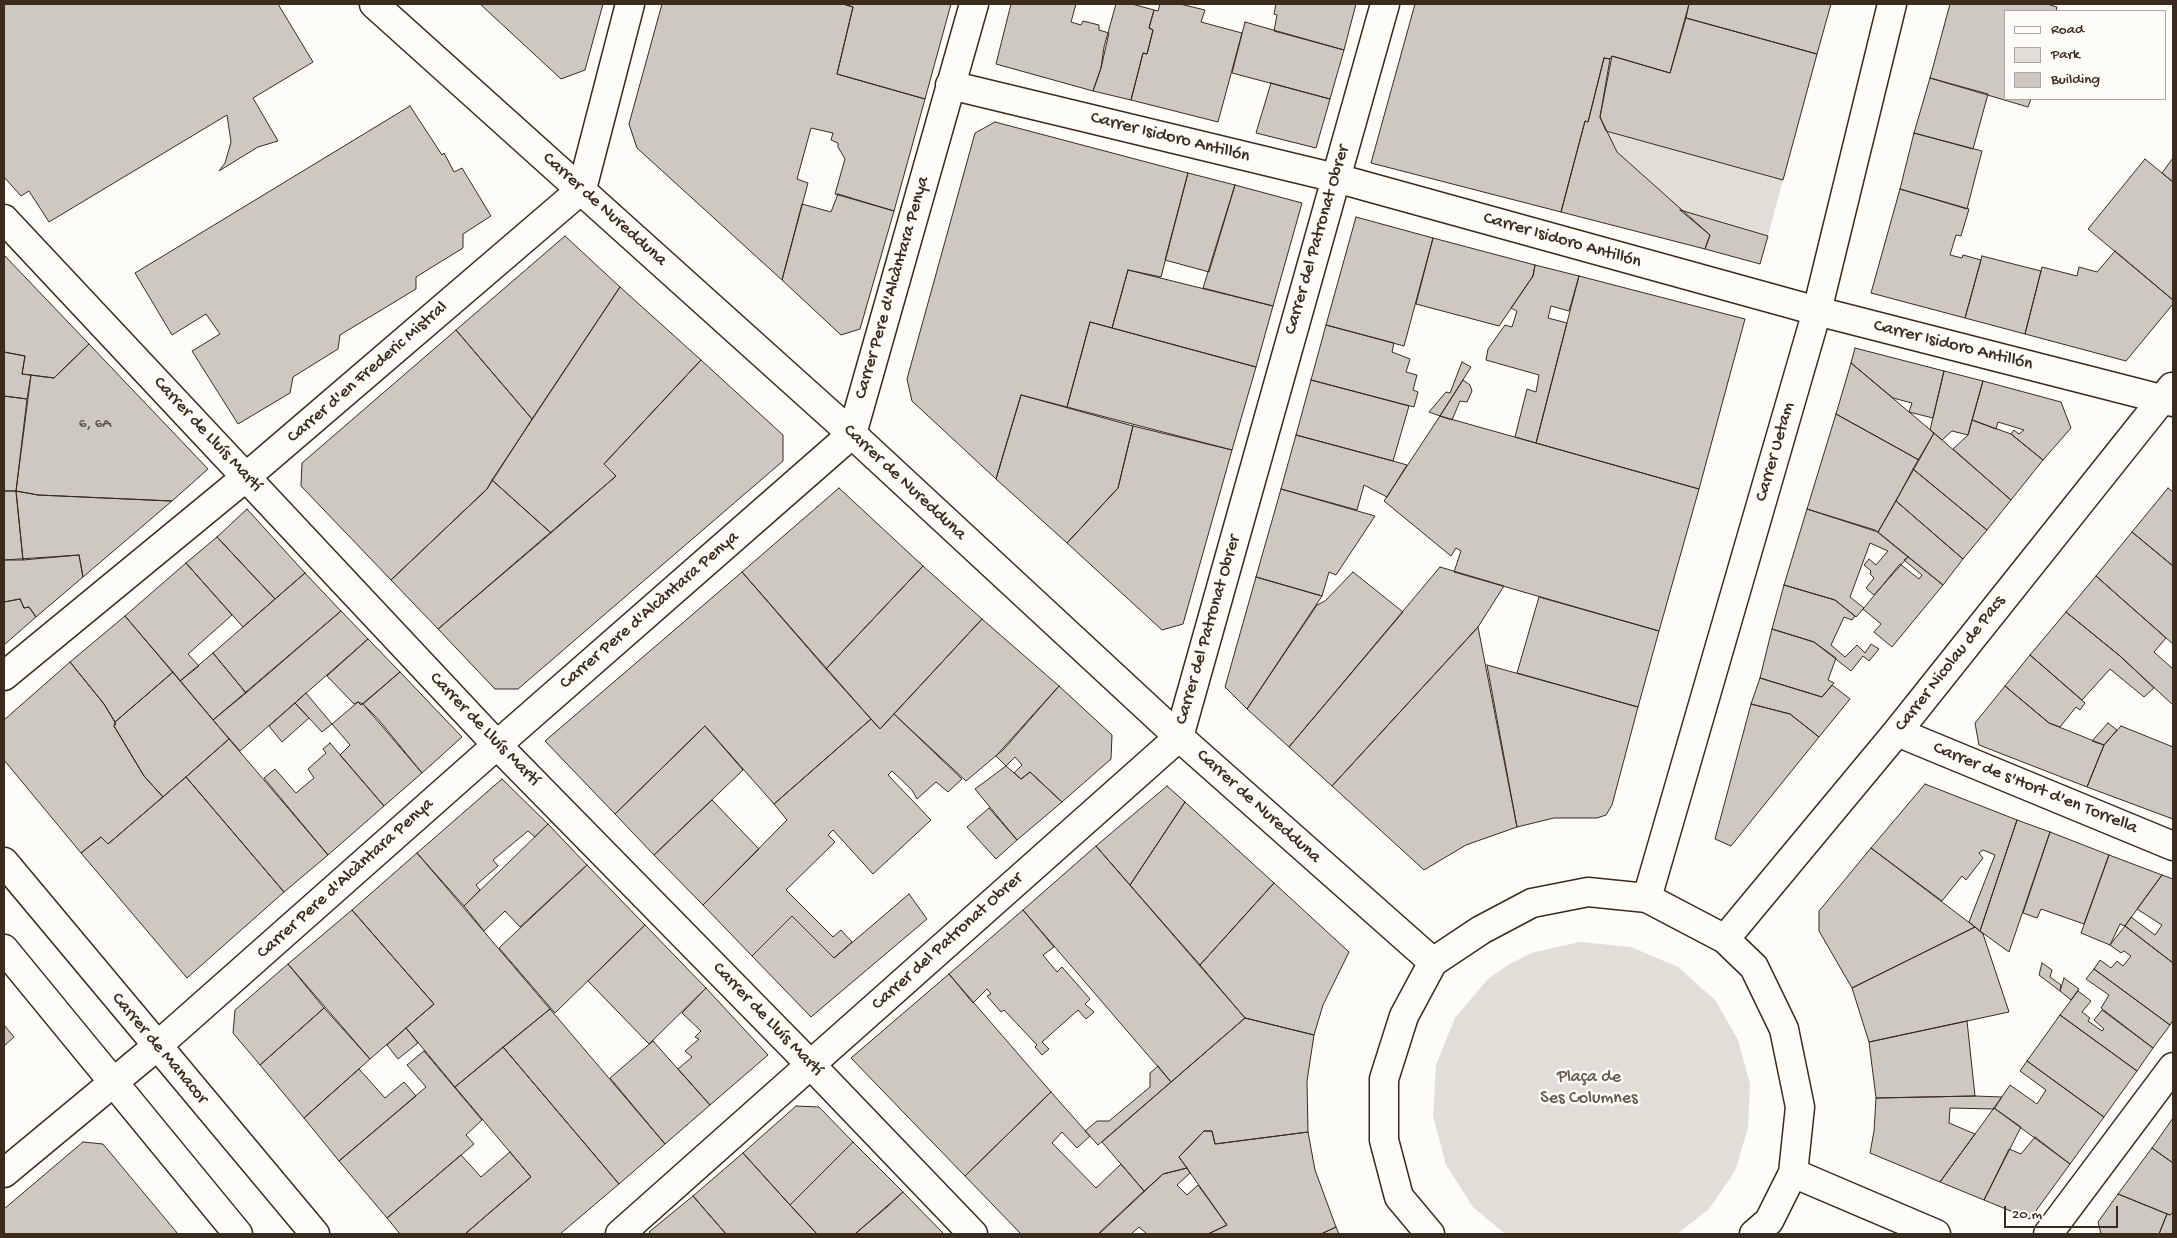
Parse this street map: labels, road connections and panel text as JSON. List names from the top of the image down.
{
  "streets": {
    "street": [
      "Carrer Isidoro Antillón",
      "Carrer de Nuredduna",
      "Carrer del Patronat Obrer",
      "Carrer Pere d'Alcàntara Penya",
      "Carrer d'en Frederic Mistral",
      "Carrer de Lluís Martí",
      "Carrer Uetam",
      "Carrer Nicolau de Pacs",
      "Carrer de s'Hort d'en Torrella",
      "Carrer de Manacor"
    ]
  },
  "crossings": [
    ["Carrer Isidoro Antillón", "Carrer del Patronat Obrer"],
    ["Carrer Isidoro Antillón", "Carrer Pere d'Alcàntara Penya"],
    ["Carrer Isidoro Antillón", "Carrer Uetam"],
    ["Carrer Isidoro Antillón", "Carrer Nicolau de Pacs"],
    ["Carrer de Nuredduna", "Carrer del Patronat Obrer"],
    ["Carrer de Nuredduna", "Carrer Pere d'Alcàntara Penya"],
    ["Carrer de Nuredduna", "Carrer d'en Frederic Mistral"],
    ["Carrer del Patronat Obrer", "Carrer de Lluís Martí"],
    ["Carrer Pere d'Alcàntara Penya", "Carrer de Lluís Martí"],
    ["Carrer Pere d'Alcàntara Penya", "Carrer de Manacor"],
    ["Carrer d'en Frederic Mistral", "Carrer de Lluís Martí"],
    ["Carrer Nicolau de Pacs", "Carrer de s'Hort d'en Torrella"]
  ],
  "parks": ["Plaça de Ses Columnes"],
  "house_numbers": ["6, 6A"],
  "legend": ["Road", "Park", "Building"],
  "scale_bar": "20 m"
}
